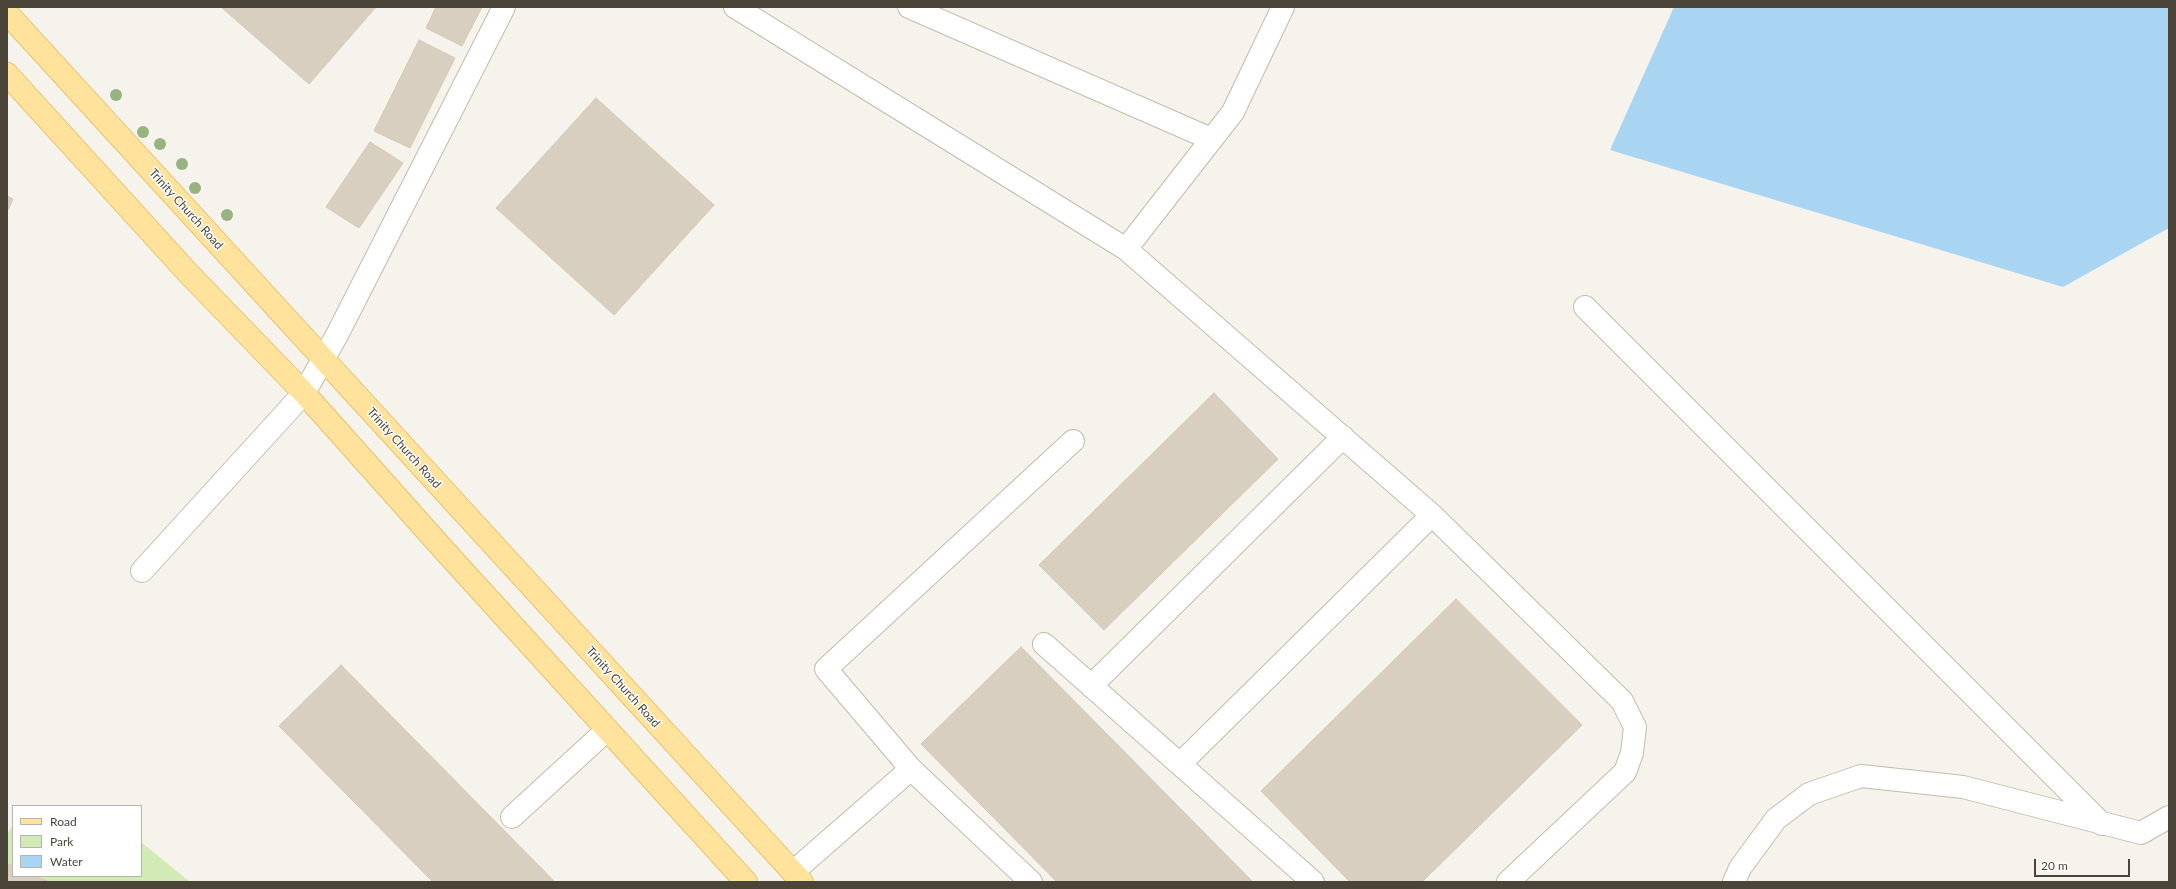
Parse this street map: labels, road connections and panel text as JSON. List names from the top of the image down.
{
  "streets": {
    "main road": ["Trinity Church Road"]
  },
  "legend": ["Road", "Park", "Water"],
  "scale_bar": "20 m"
}
